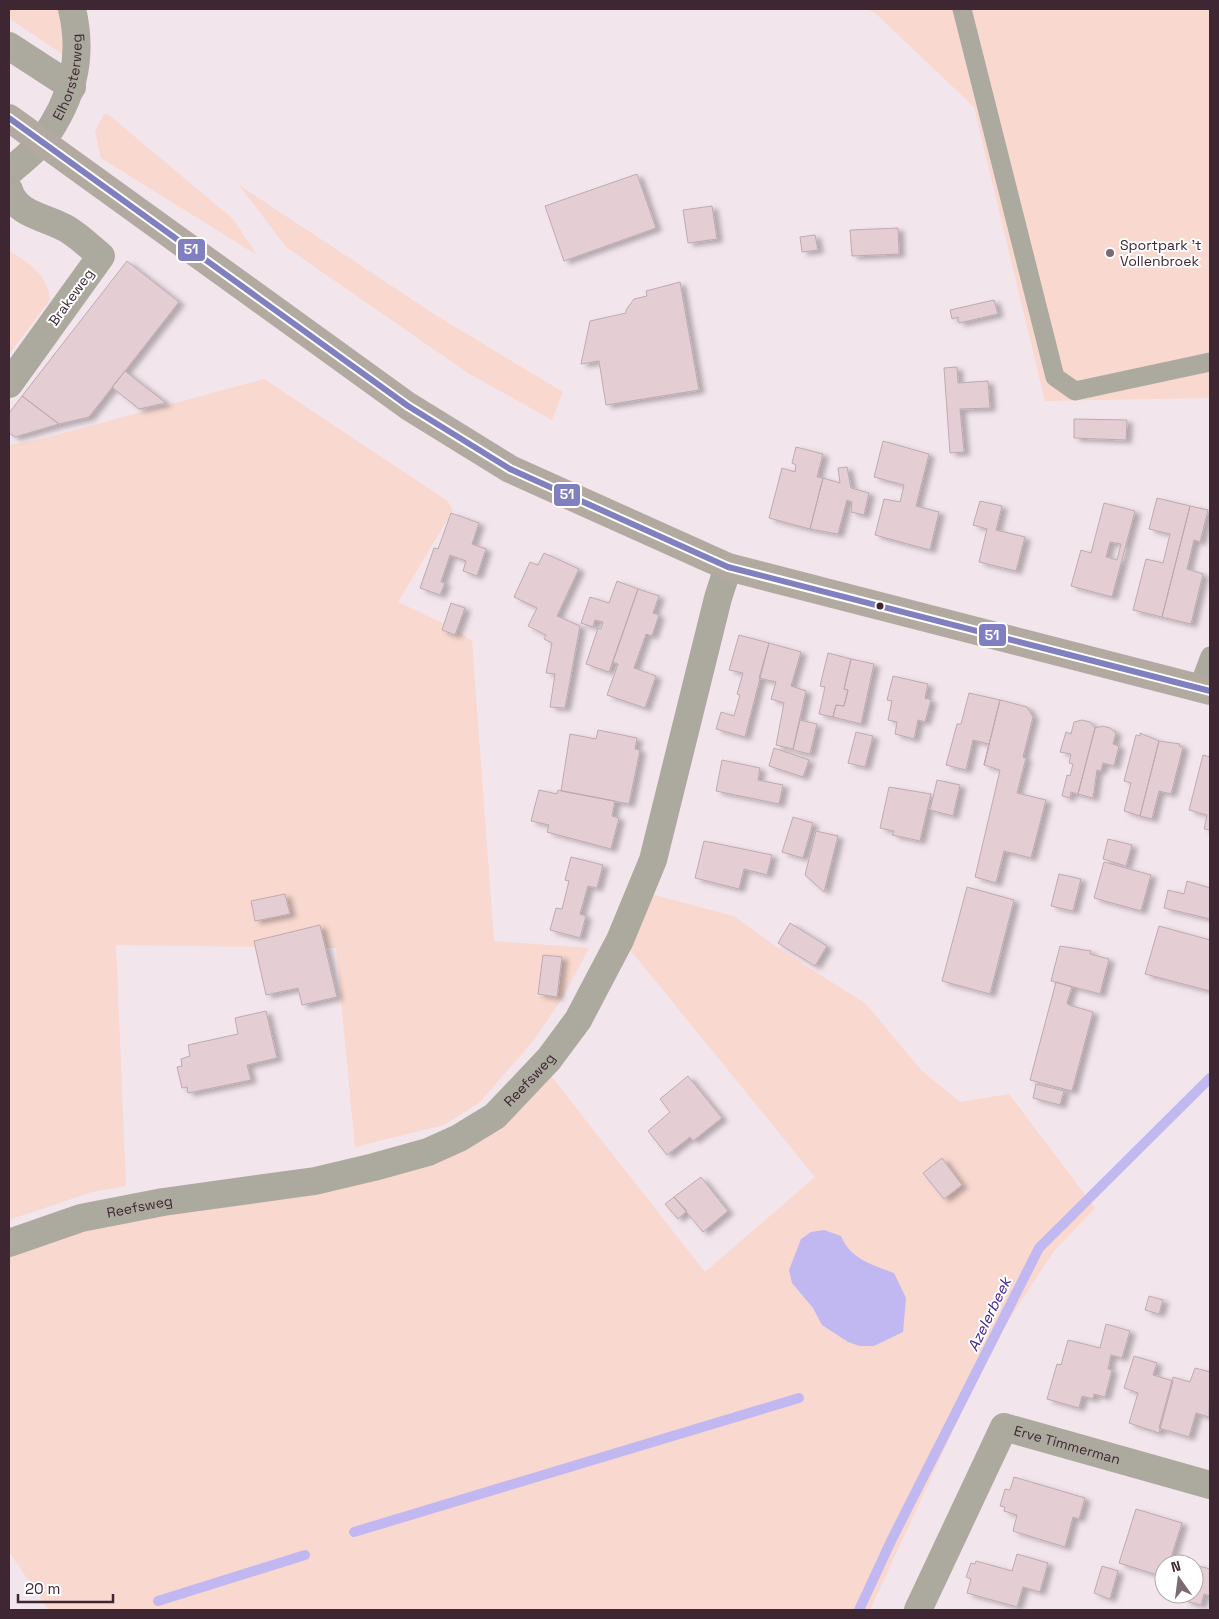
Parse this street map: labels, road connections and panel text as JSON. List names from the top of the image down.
{
  "streets": {
    "street": [
      "Elhorsterweg",
      "Brakeweg",
      "Reefsweg",
      "Erve Timmerman"
    ]
  },
  "water": ["Azelerbeek"],
  "places": ["Sportpark 't Vollenbroek"],
  "lines": ["transit line 51"],
  "scale_bar": "20 m",
  "north": "top"
}
